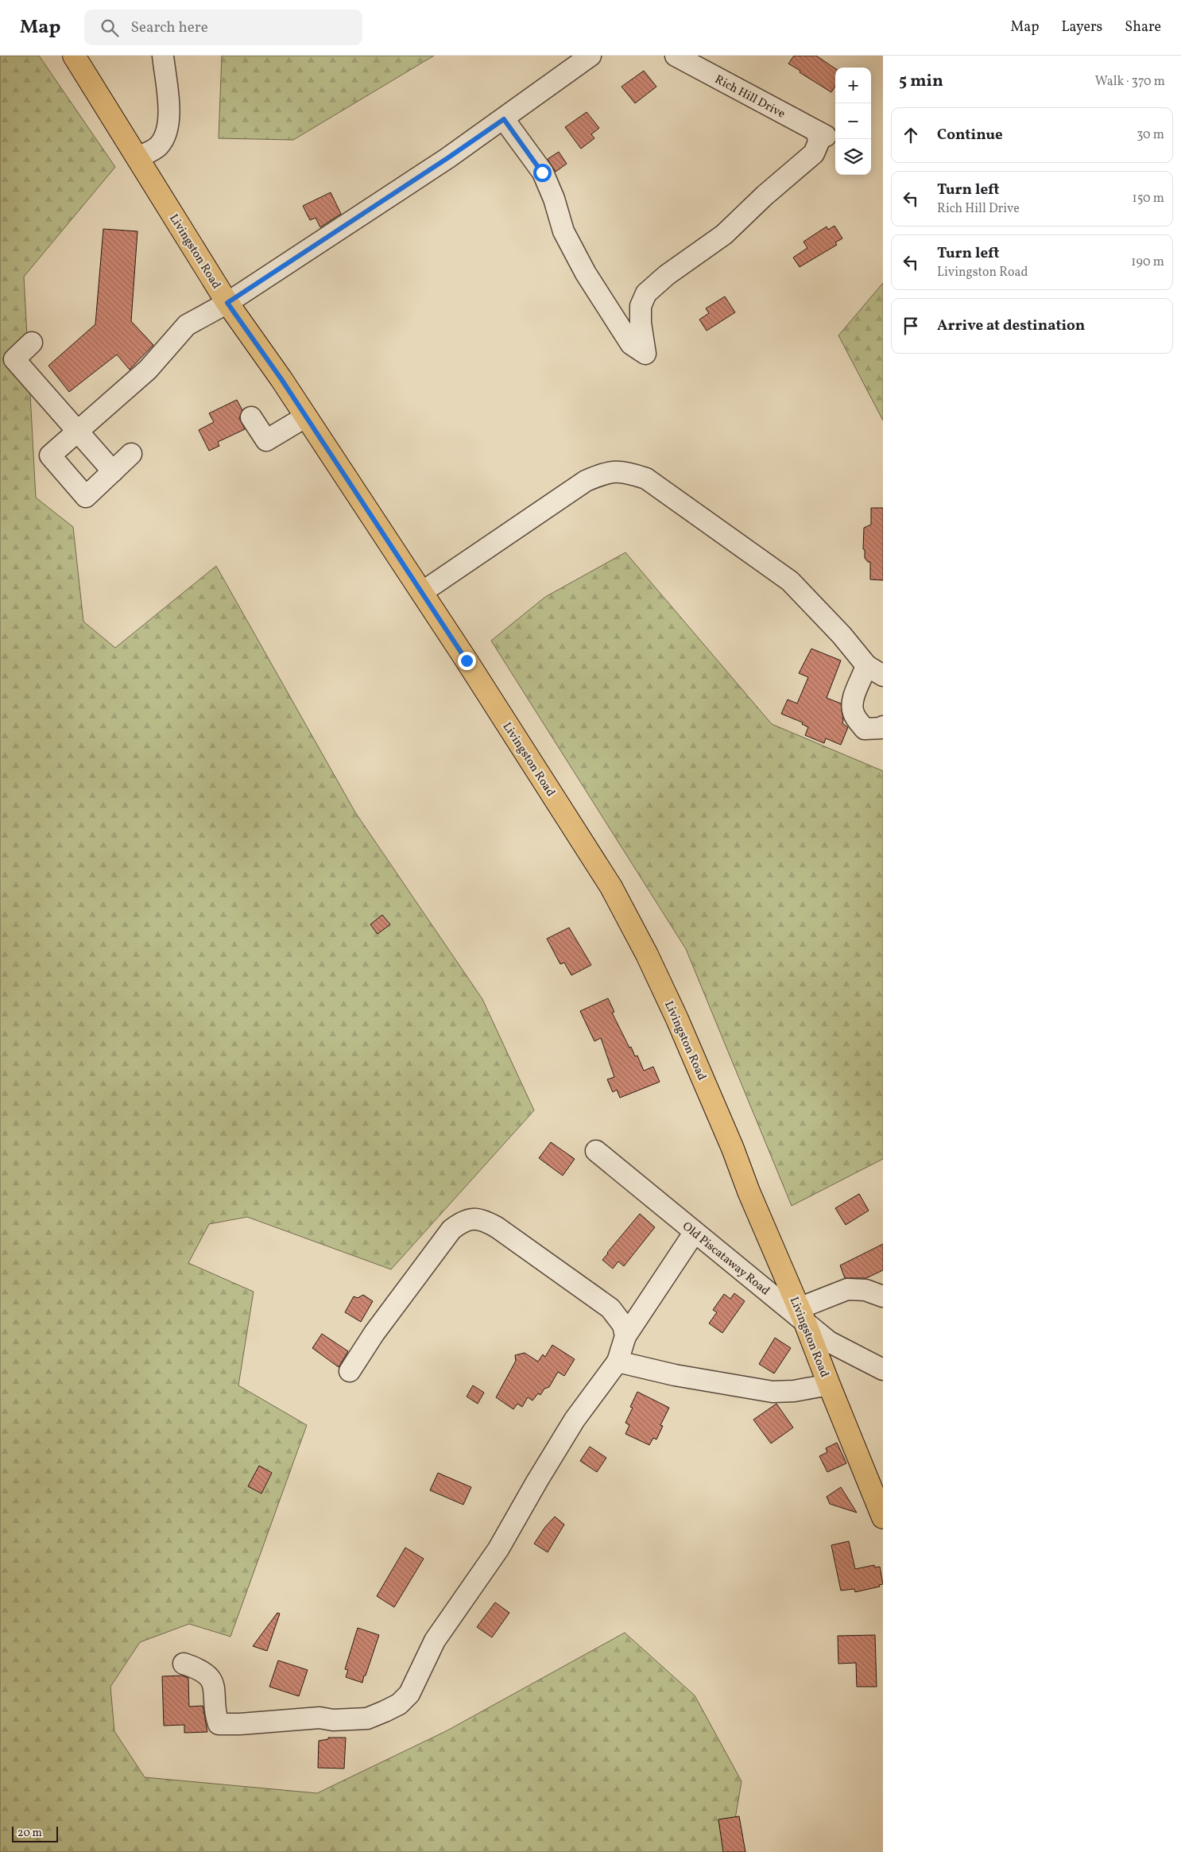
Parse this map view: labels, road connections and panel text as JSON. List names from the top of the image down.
{
  "streets": {
    "main road": ["Livingston Road"],
    "street": ["Rich Hill Drive", "Old Piscataway Road"]
  },
  "crossings": [
    ["Livingston Road", "Old Piscataway Road"]
  ],
  "scale_bar": "20 m",
  "page": {
    "header": "Map",
    "search": "Search here",
    "nav": ["Map", "Layers", "Share"],
    "heading": ["5 min", "Walk · 370 m"],
    "map_buttons": ["+", "−"],
    "list": [
      ["Continue", "30 m"],
      ["Turn left", "Rich Hill Drive", "150 m"],
      ["Turn left", "Livingston Road", "190 m"],
      "Arrive at destination"
    ],
    "scale": "20 m"
  }
}
